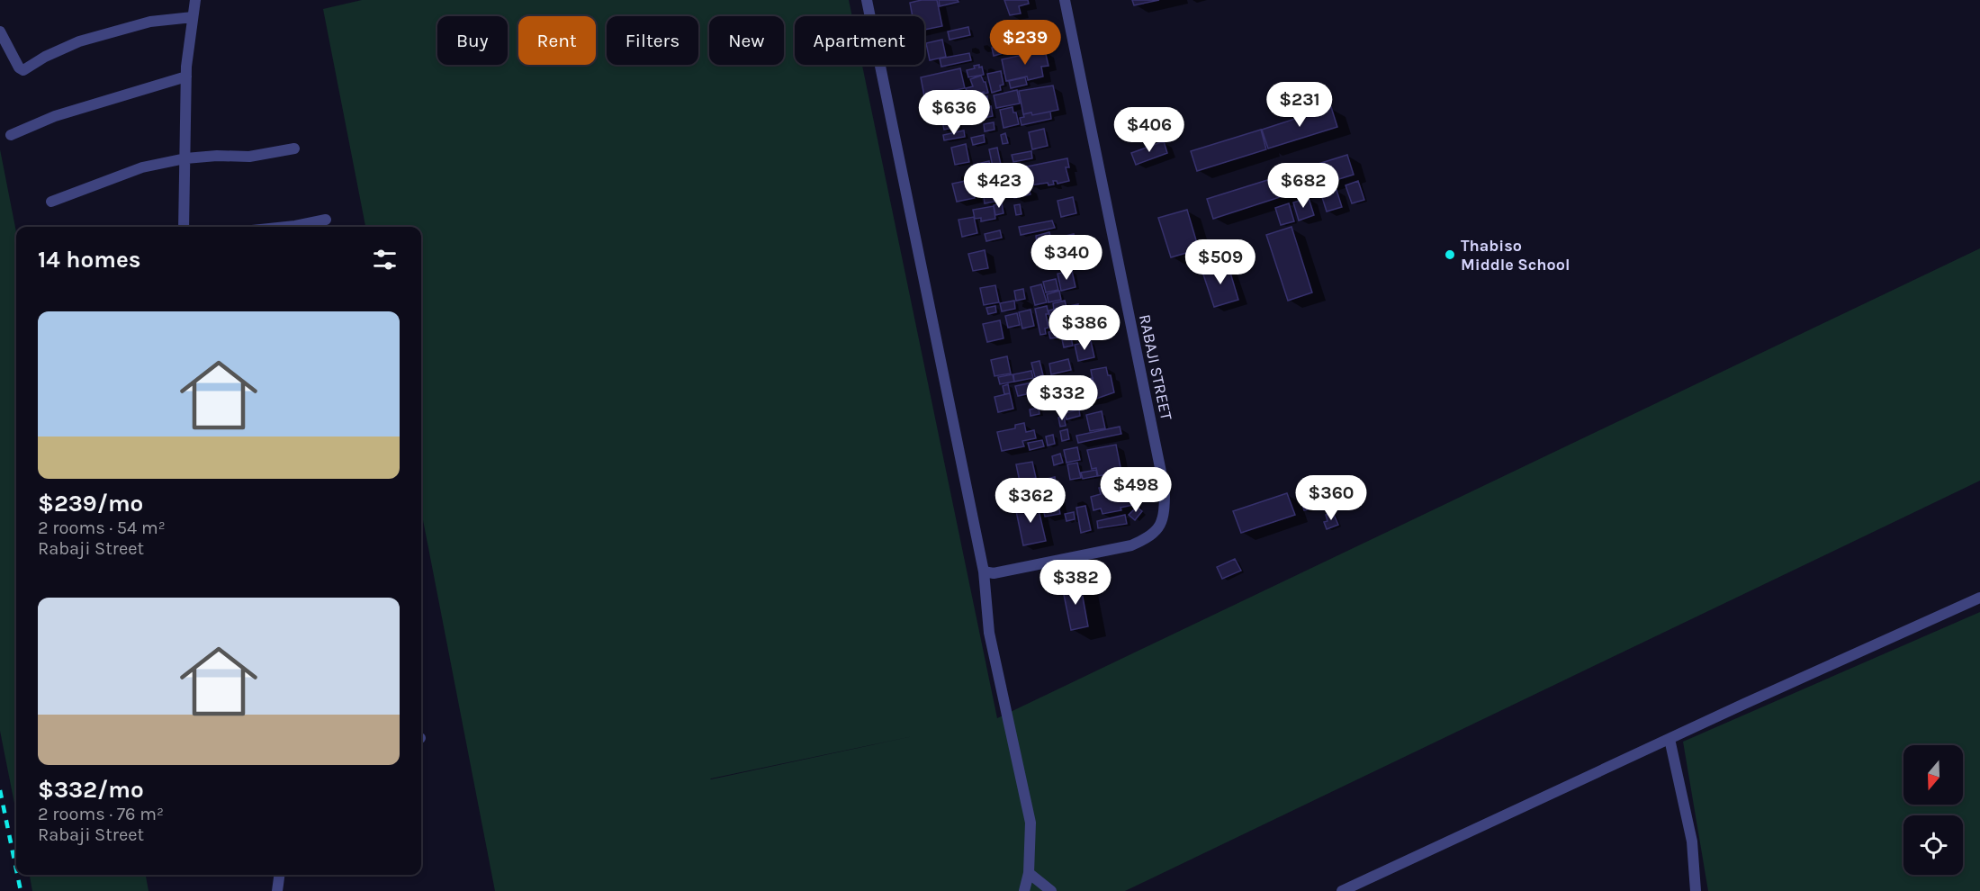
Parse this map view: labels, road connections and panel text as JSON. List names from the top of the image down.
{
  "streets": {
    "street": ["RABAJI STREET"]
  },
  "places": ["Thabiso Middle School"],
  "north": "bottom",
  "page": {
    "chip": [
      "Buy",
      "Rent",
      "Filters",
      "New",
      "Apartment"
    ],
    "price": [
      "$239",
      "$231",
      "$636",
      "$406",
      "$423",
      "$682",
      "$340",
      "$509",
      "$386",
      "$332",
      "$498",
      "$360",
      "$362",
      "$382"
    ],
    "heading": "14 homes",
    "list": [
      {
        "name": "$239/mo",
        "note": "2 rooms · 54 m² · Rabaji Street"
      },
      {
        "name": "$332/mo",
        "note": "2 rooms · 76 m² · Rabaji Street"
      }
    ]
  }
}
